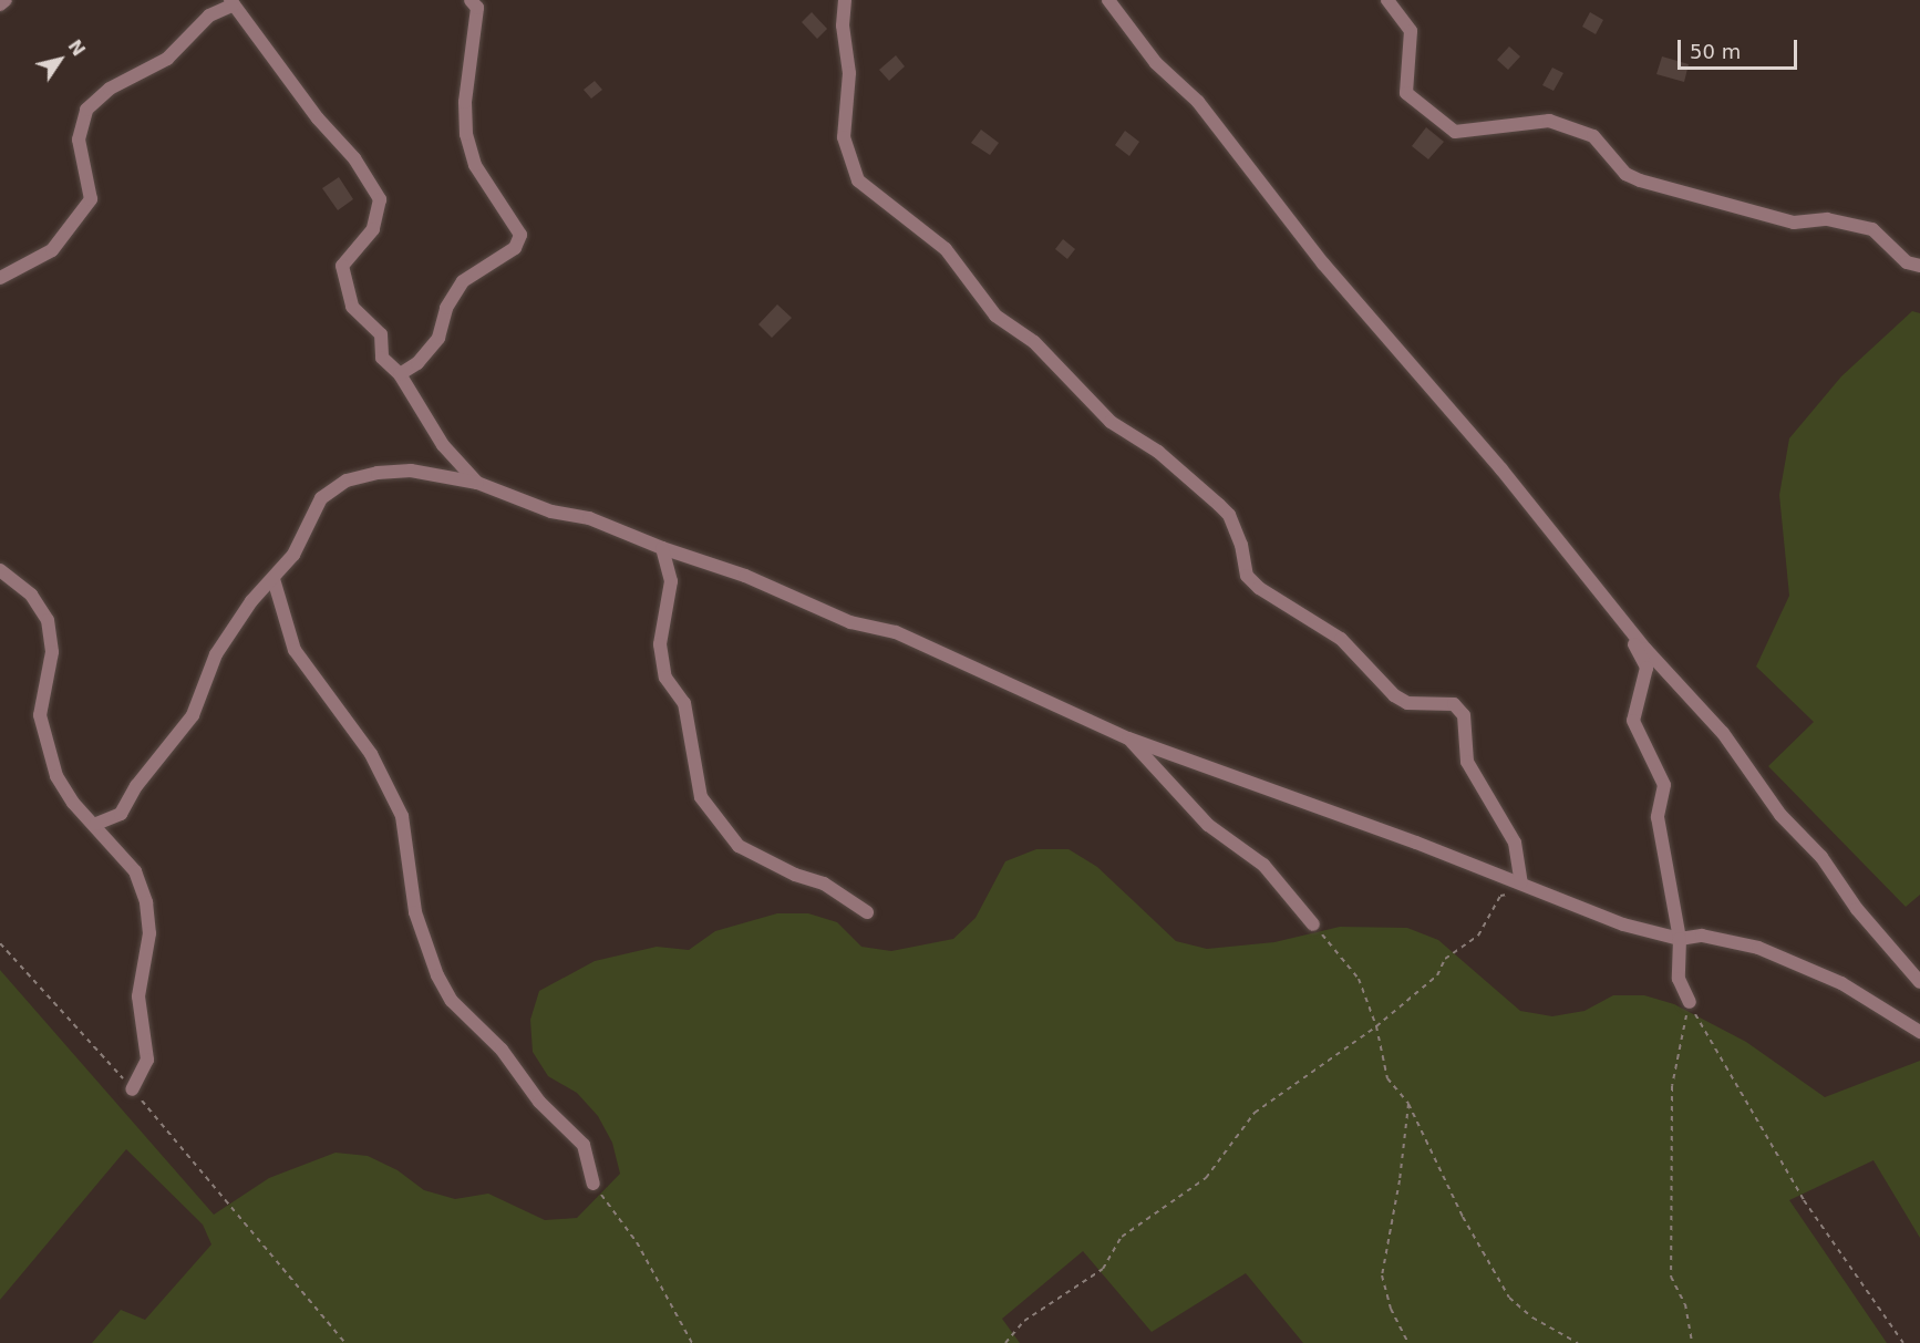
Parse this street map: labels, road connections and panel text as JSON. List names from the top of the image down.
{
  "scale_bar": "50 m",
  "north": "top right"
}
